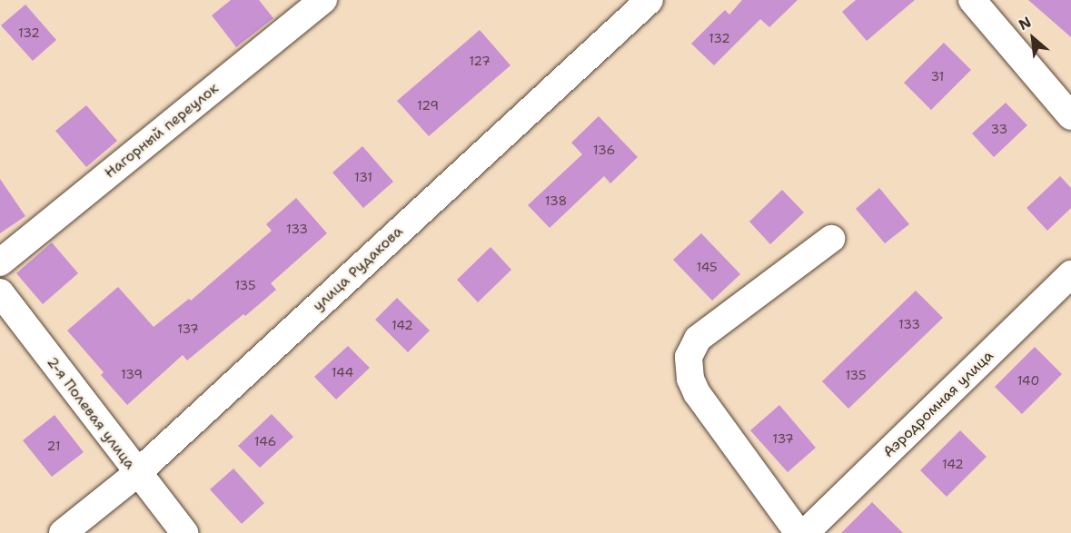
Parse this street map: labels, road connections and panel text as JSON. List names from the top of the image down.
{
  "streets": {
    "street": [
      "Нагорный переулок",
      "улица Рудакова",
      "Аэродромная улица",
      "2-я Полевая улица"
    ]
  },
  "crossings": [
    ["улица Рудакова", "2-я Полевая улица"]
  ],
  "house_numbers": [
    "132",
    "132",
    "127",
    "31",
    "129",
    "33",
    "136",
    "131",
    "138",
    "133",
    "145",
    "135",
    "133",
    "142",
    "137",
    "144",
    "139",
    "135",
    "140",
    "137",
    "146",
    "21",
    "142"
  ],
  "north": "top left"
}
